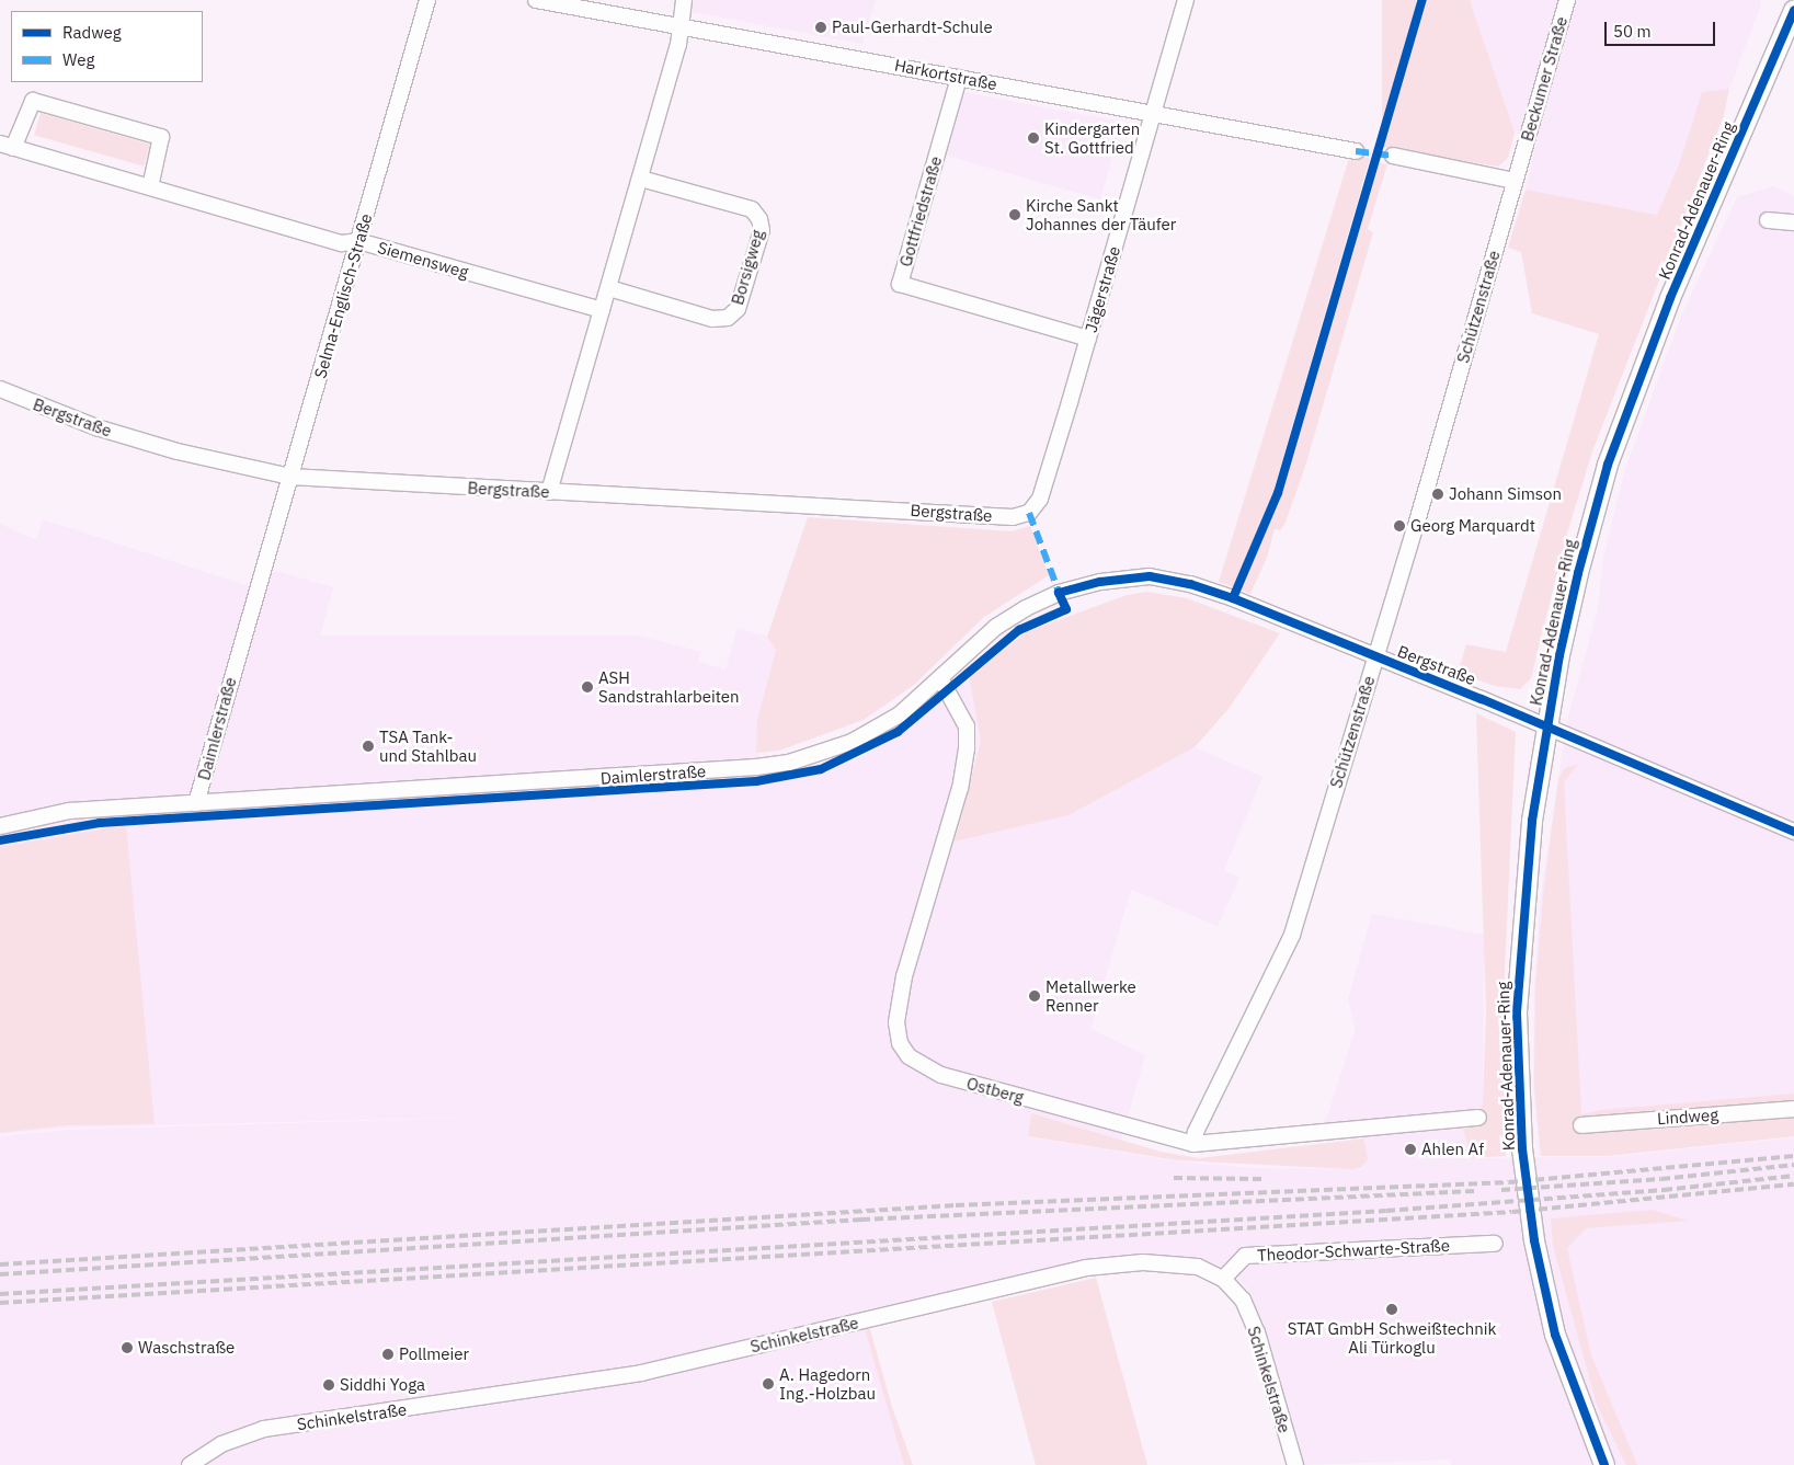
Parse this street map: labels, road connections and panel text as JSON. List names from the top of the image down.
{
  "streets": {
    "main road": ["Konrad-Adenauer-Ring"],
    "street": [
      "Harkortstraße",
      "Beckumer Straße",
      "Gottfriedstraße",
      "Siemensweg",
      "Borsigweg",
      "Jägerstraße",
      "Selma-Englisch-Straße",
      "Schützenstraße",
      "Bergstraße",
      "Daimlerstraße",
      "Ostberg",
      "Lindweg",
      "Theodor-Schwarte-Straße",
      "Schinkelstraße"
    ]
  },
  "crossings": [
    ["Harkortstraße", "Gottfriedstraße"],
    ["Harkortstraße", "Jägerstraße"],
    ["Beckumer Straße", "Schützenstraße"],
    ["Konrad-Adenauer-Ring", "Bergstraße"],
    ["Gottfriedstraße", "Jägerstraße"],
    ["Siemensweg", "Selma-Englisch-Straße"],
    ["Jägerstraße", "Bergstraße"],
    ["Selma-Englisch-Straße", "Bergstraße"],
    ["Selma-Englisch-Straße", "Daimlerstraße"],
    ["Schützenstraße", "Bergstraße"],
    ["Schützenstraße", "Ostberg"],
    ["Bergstraße", "Daimlerstraße"],
    ["Daimlerstraße", "Ostberg"],
    ["Theodor-Schwarte-Straße", "Schinkelstraße"]
  ],
  "places": [
    "Paul-Gerhardt-Schule",
    "Kindergarten St. Gottfried",
    "Kirche Sankt Johannes der Täufer",
    "Johann Simson",
    "Georg Marquardt",
    "ASH Sandstrahlarbeiten",
    "TSA Tank- und Stahlbau",
    "Metallwerke Renner",
    "Ahlen Af",
    "STAT GmbH Schweißtechnik Ali Türkoglu",
    "Waschstraße",
    "Pollmeier",
    "A. Hagedorn Ing.-Holzbau",
    "Siddhi Yoga"
  ],
  "legend": ["Radweg", "Weg"],
  "scale_bar": "50 m"
}
